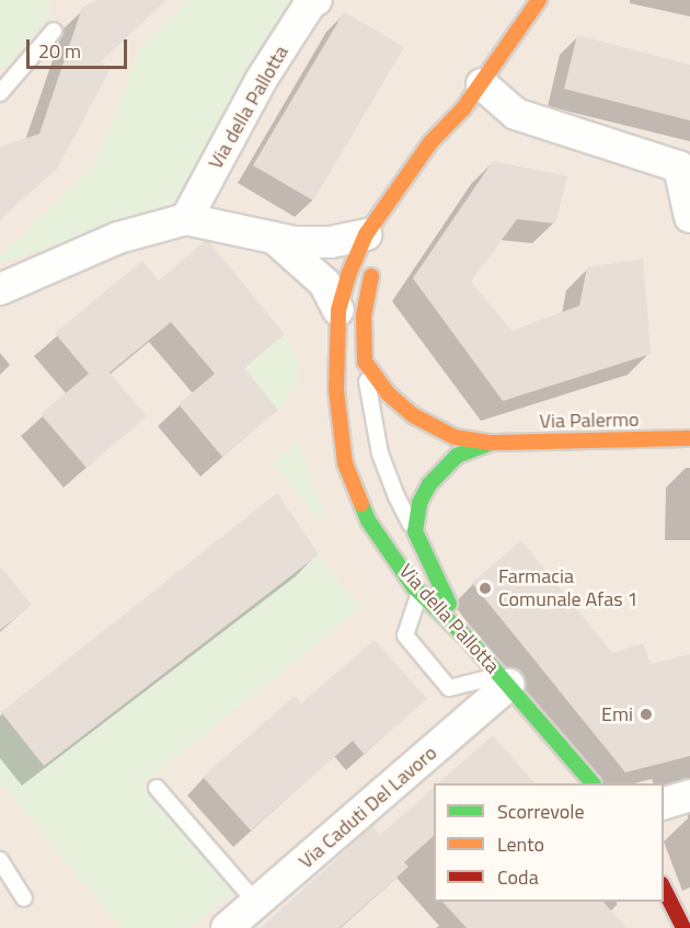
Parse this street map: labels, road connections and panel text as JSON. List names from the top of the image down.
{
  "streets": {
    "main road": ["Via della Pallotta", "Via Palermo"],
    "street": ["Via Caduti Del Lavoro"]
  },
  "crossings": [
    ["Via della Pallotta", "Via Caduti Del Lavoro"]
  ],
  "places": ["Farmacia Comunale Afas 1", "Emi"],
  "legend": ["Scorrevole", "Lento", "Coda"],
  "scale_bar": "20 m"
}
